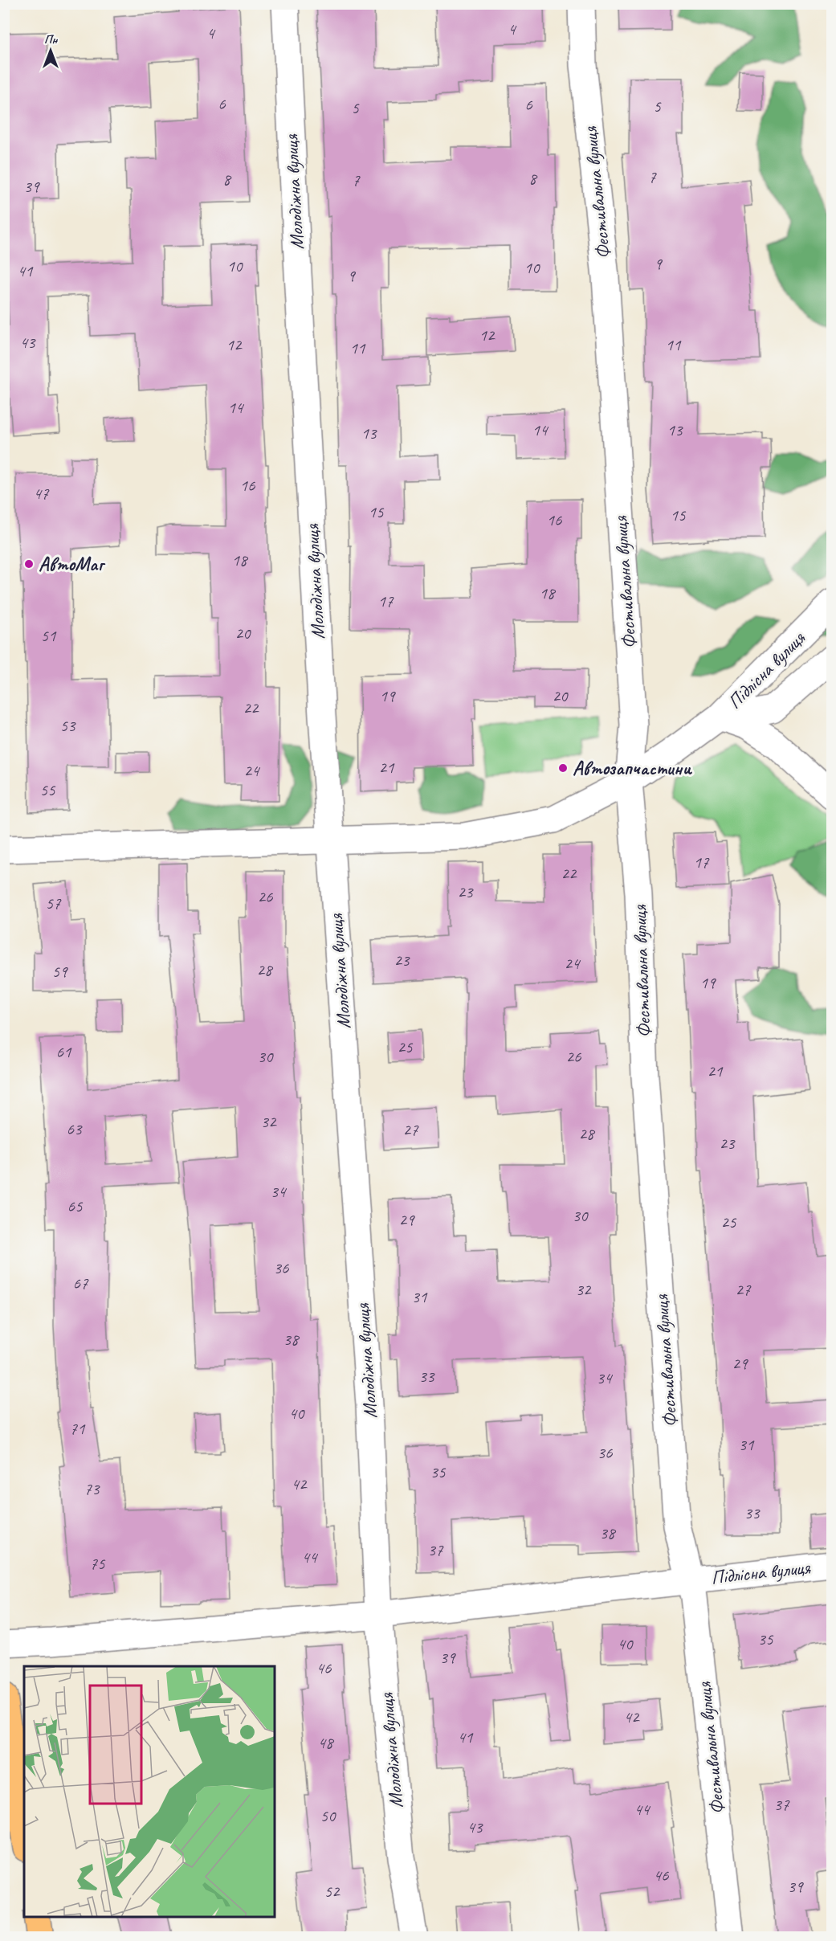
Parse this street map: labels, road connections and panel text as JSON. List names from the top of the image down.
{
  "streets": {
    "street": ["Молодіжна вулиця", "Фестивальна вулиця", "Підлісна вулиця"]
  },
  "crossings": [
    ["Молодіжна вулиця", "Підлісна вулиця"],
    ["Фестивальна вулиця", "Підлісна вулиця"]
  ],
  "places": ["АвтоМаг", "Автозапчастини"],
  "house_numbers": [
    "4",
    "4",
    "6",
    "6",
    "5",
    "5",
    "7",
    "8",
    "8",
    "7",
    "39",
    "9",
    "10",
    "10",
    "41",
    "9",
    "12",
    "43",
    "12",
    "11",
    "11",
    "14",
    "14",
    "13",
    "13",
    "16",
    "47",
    "15",
    "15",
    "16",
    "18",
    "18",
    "17",
    "20",
    "51",
    "19",
    "20",
    "22",
    "53",
    "21",
    "24",
    "55",
    "17",
    "22",
    "23",
    "26",
    "57",
    "23",
    "24",
    "28",
    "59",
    "19",
    "25",
    "61",
    "30",
    "26",
    "21",
    "32",
    "63",
    "27",
    "28",
    "23",
    "34",
    "65",
    "30",
    "29",
    "25",
    "36",
    "67",
    "32",
    "27",
    "31",
    "38",
    "29",
    "33",
    "34",
    "40",
    "71",
    "31",
    "36",
    "35",
    "42",
    "73",
    "33",
    "38",
    "37",
    "44",
    "75",
    "35",
    "40",
    "39",
    "46",
    "42",
    "41",
    "48",
    "37",
    "44",
    "50",
    "43",
    "46",
    "39",
    "52"
  ],
  "north": "top"
}
